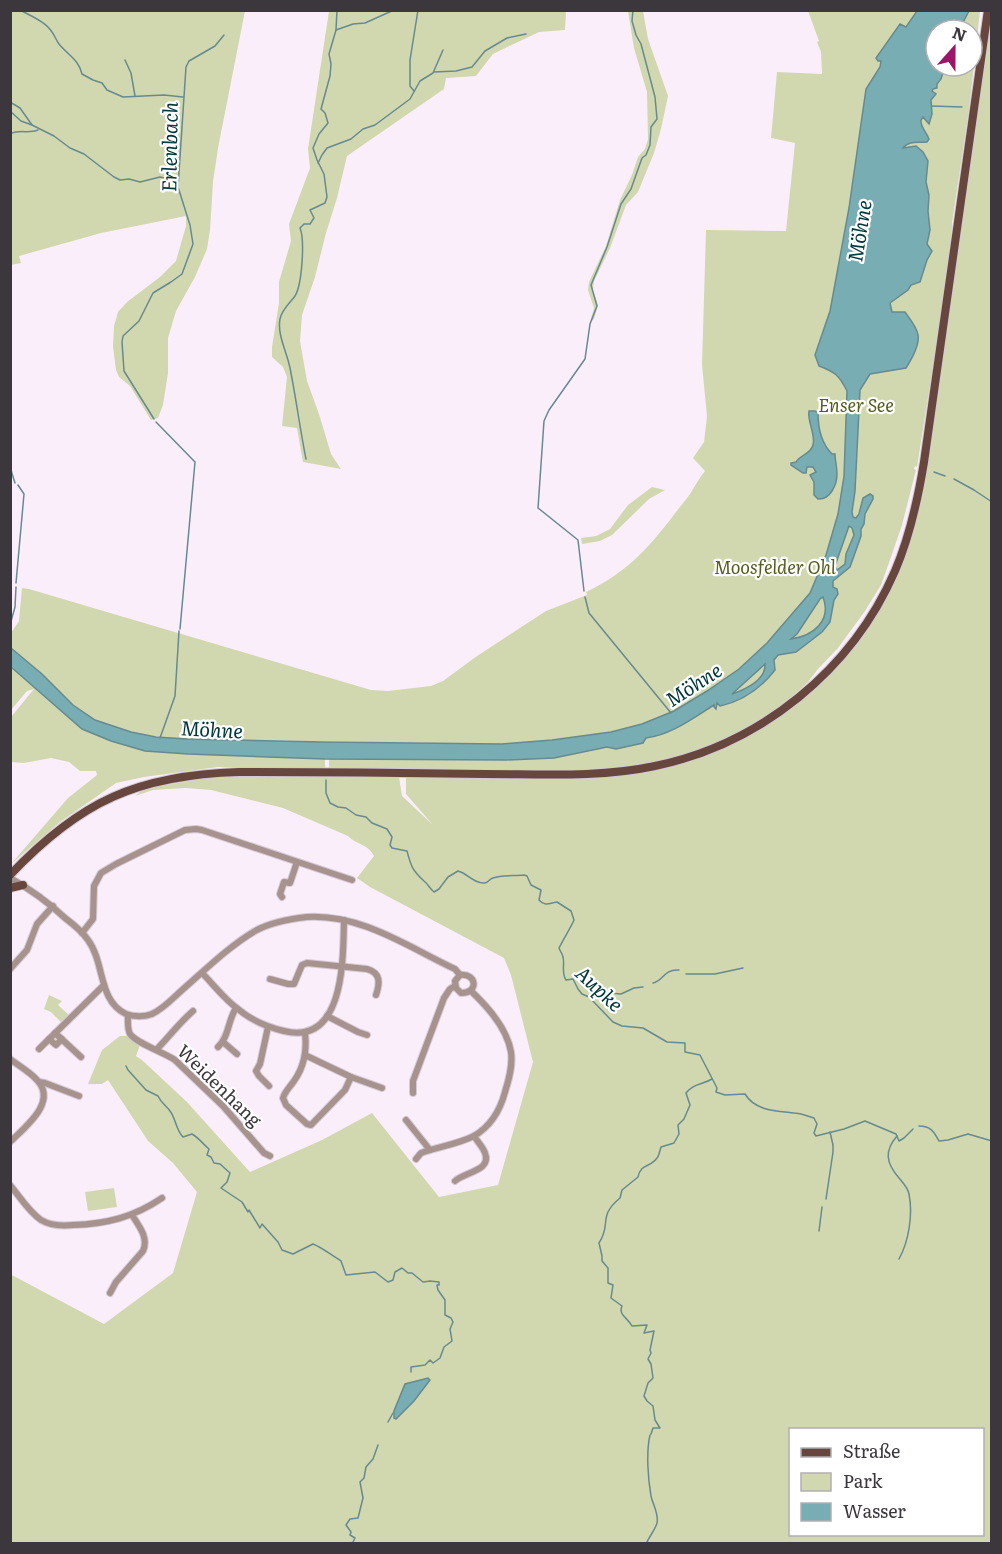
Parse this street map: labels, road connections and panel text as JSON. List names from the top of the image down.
{
  "streets": {
    "street": ["Weidenhang"]
  },
  "water": ["Erlenbach", "Möhne", "Aupke"],
  "parks": ["Enser See", "Moosfelder Ohl"],
  "legend": ["Straße", "Park", "Wasser"],
  "north": "top"
}
